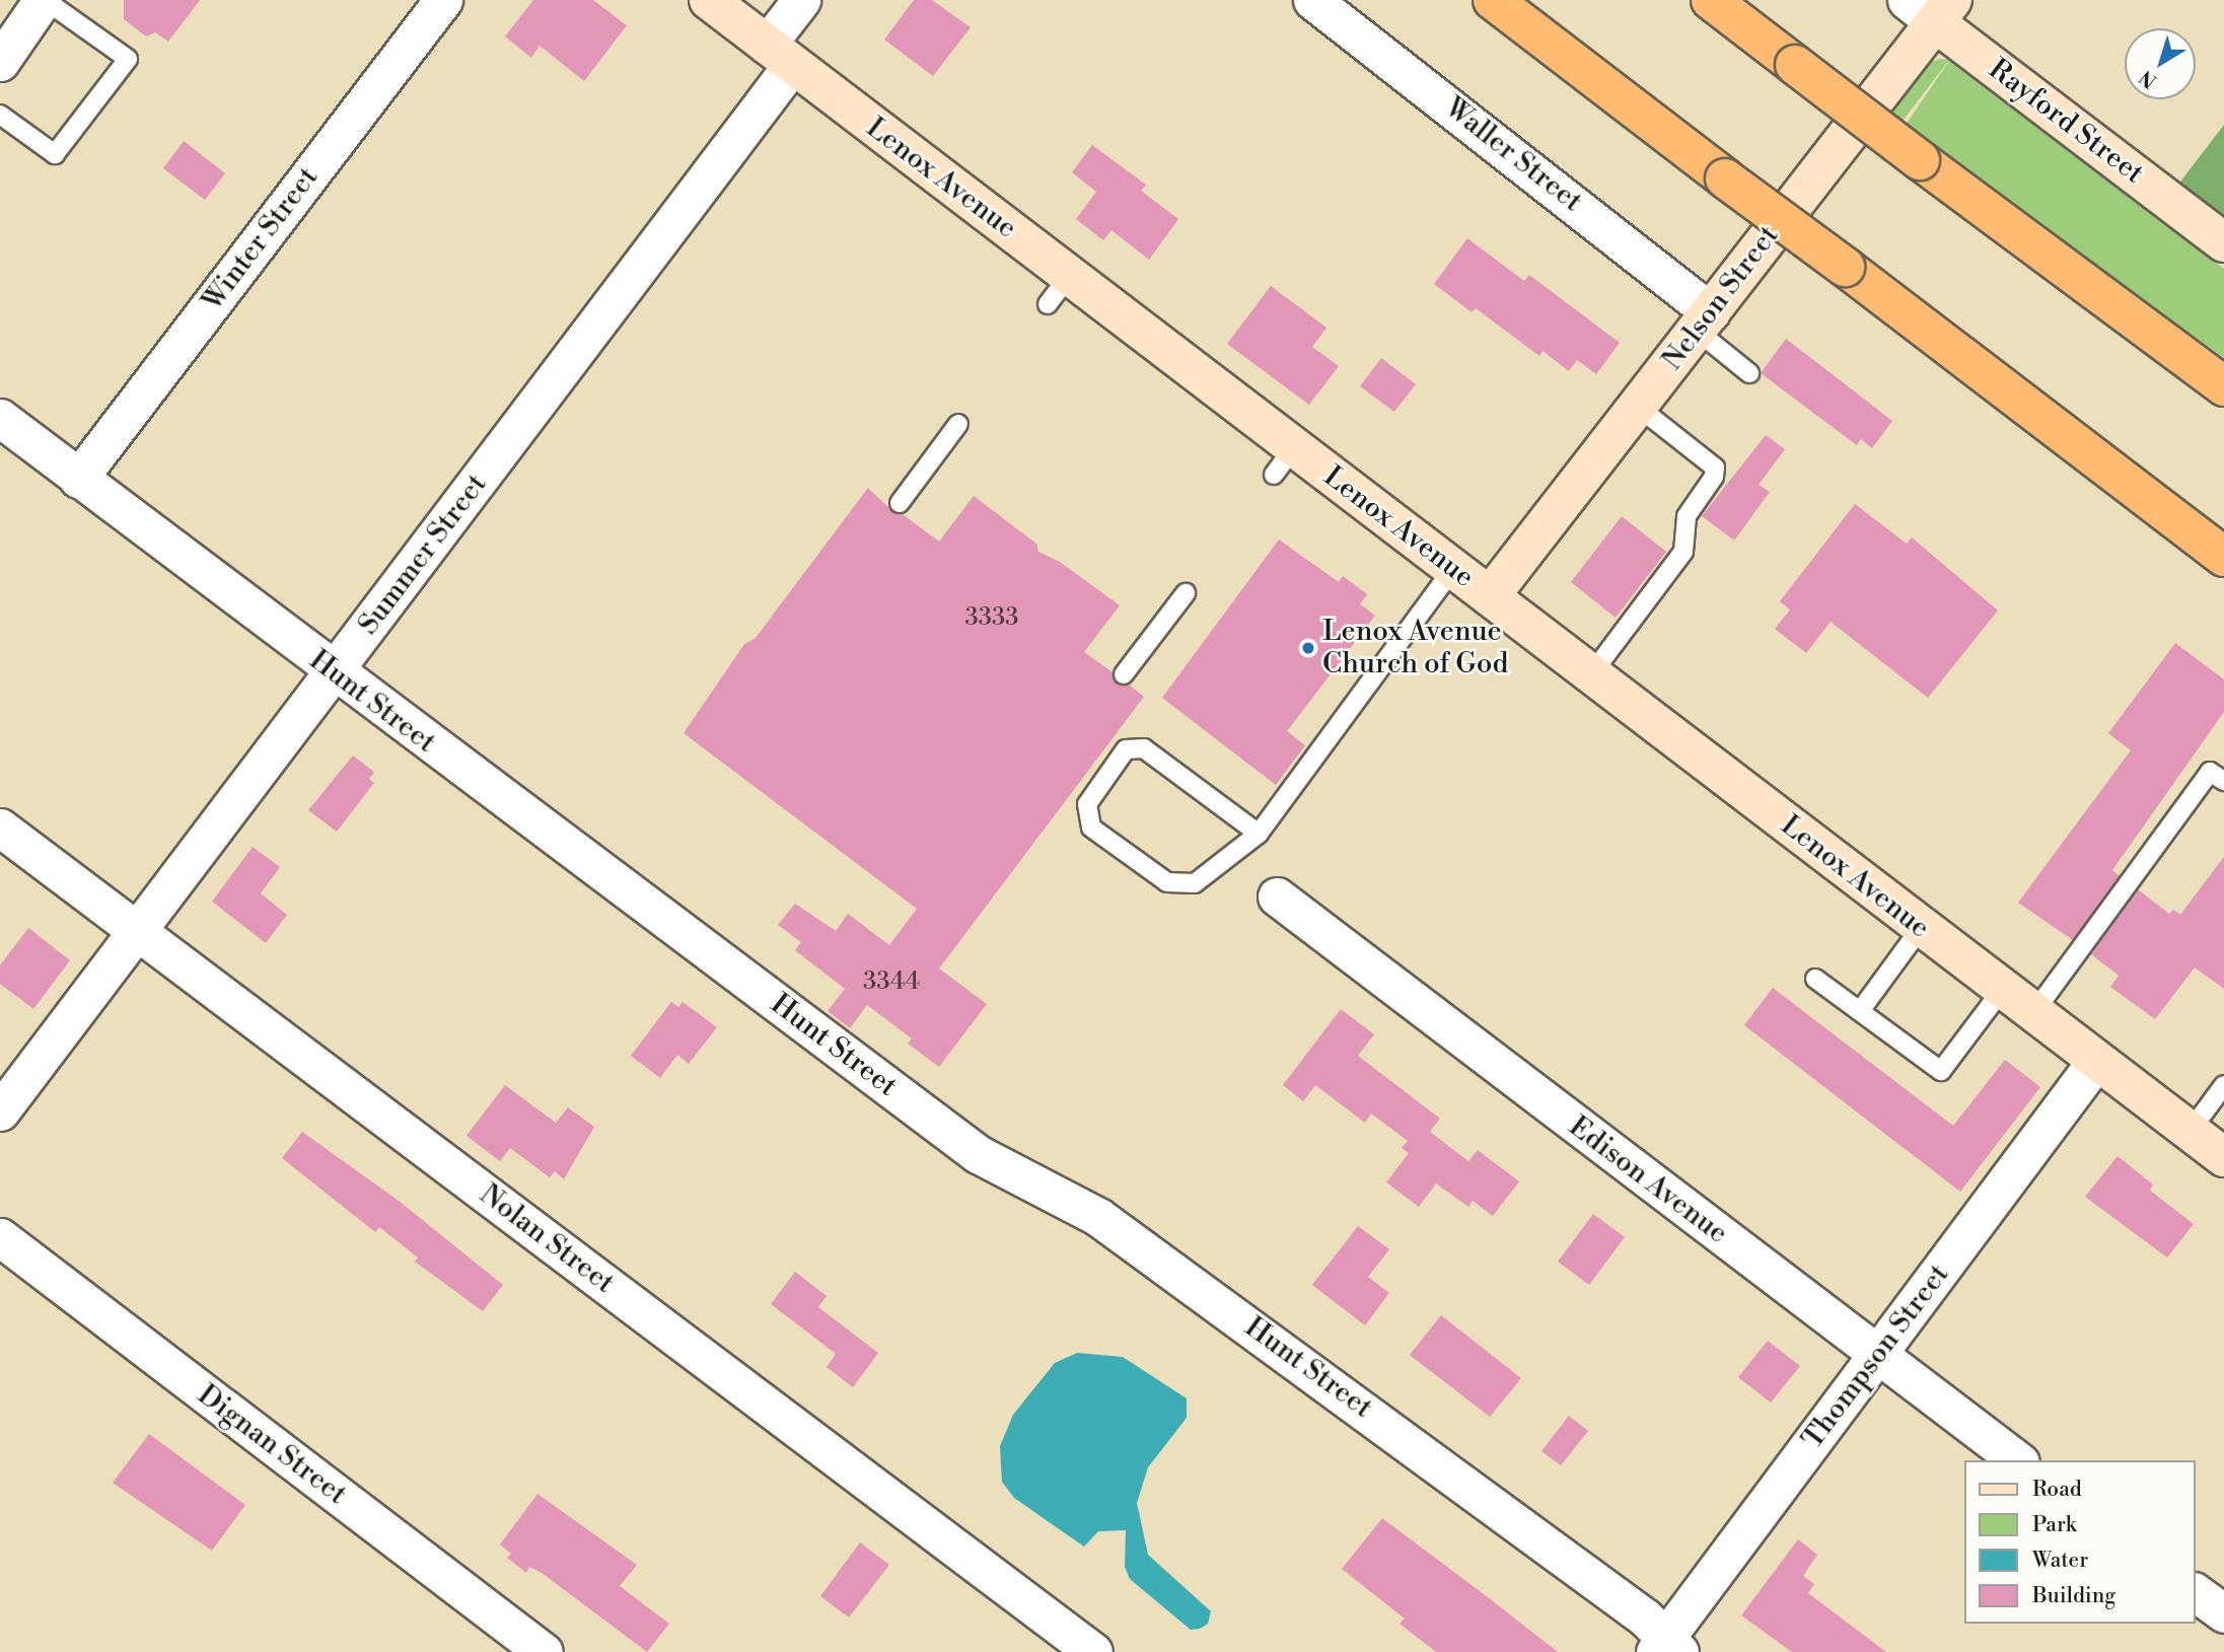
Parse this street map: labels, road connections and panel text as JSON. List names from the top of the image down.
{
  "streets": {
    "street": [
      "Rayford Street",
      "Waller Street",
      "Lenox Avenue",
      "Winter Street",
      "Nelson Street",
      "Summer Street",
      "Hunt Street",
      "Edison Avenue",
      "Nolan Street",
      "Thompson Street",
      "Dignan Street"
    ]
  },
  "crossings": [
    ["Rayford Street", "Nelson Street"],
    ["Waller Street", "Nelson Street"],
    ["Lenox Avenue", "Nelson Street"],
    ["Lenox Avenue", "Summer Street"],
    ["Lenox Avenue", "Thompson Street"],
    ["Winter Street", "Hunt Street"],
    ["Summer Street", "Hunt Street"],
    ["Summer Street", "Nolan Street"],
    ["Hunt Street", "Thompson Street"],
    ["Edison Avenue", "Thompson Street"]
  ],
  "places": ["Lenox Avenue Church of God"],
  "house_numbers": ["3333", "3344"],
  "legend": [
    "Road",
    "Park",
    "Water",
    "Building"
  ],
  "north": "bottom left"
}
